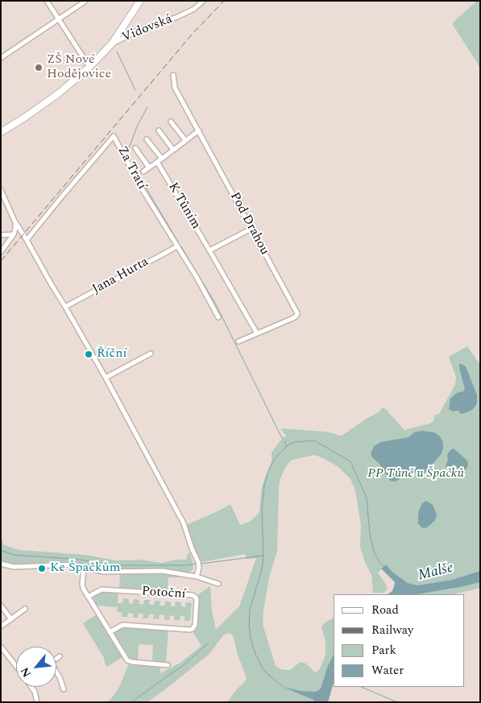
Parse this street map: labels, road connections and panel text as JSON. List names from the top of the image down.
{
  "streets": {
    "street": [
      "Vidovská",
      "Za Tratí",
      "K Tůním",
      "Pod Drahou",
      "Jana Hurta",
      "Potoční"
    ]
  },
  "crossings": [
    ["Za Tratí", "Jana Hurta"],
    ["K Tůním", "Pod Drahou"]
  ],
  "water": ["Malše"],
  "parks": ["PP Tůně u Špačků"],
  "places": ["ZŠ Nové Hodějovice", "Říční", "Ke Špačkům"],
  "legend": [
    "Road",
    "Railway",
    "Park",
    "Water"
  ],
  "north": "bottom left"
}
